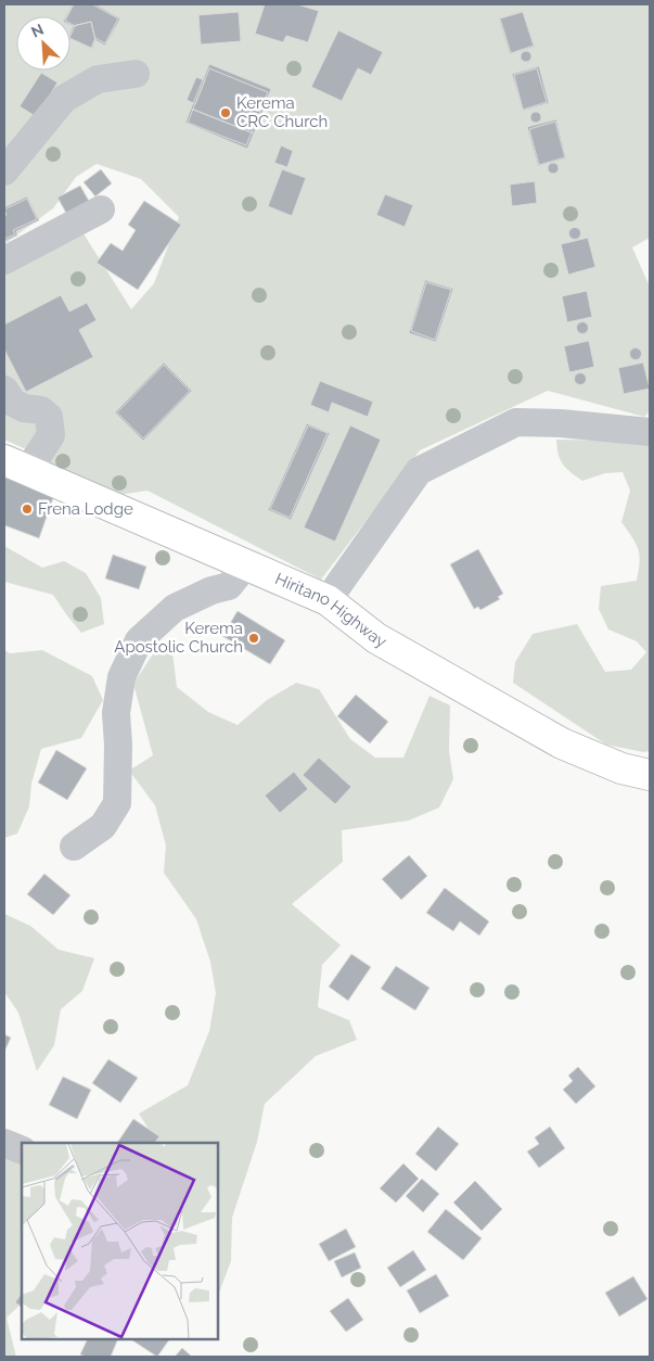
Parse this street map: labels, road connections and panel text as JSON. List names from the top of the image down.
{
  "streets": {
    "highway": ["Hiritano Highway"]
  },
  "places": ["Kerema CRC Church", "Frena Lodge", "Kerema Apostolic Church"],
  "north": "top left"
}
